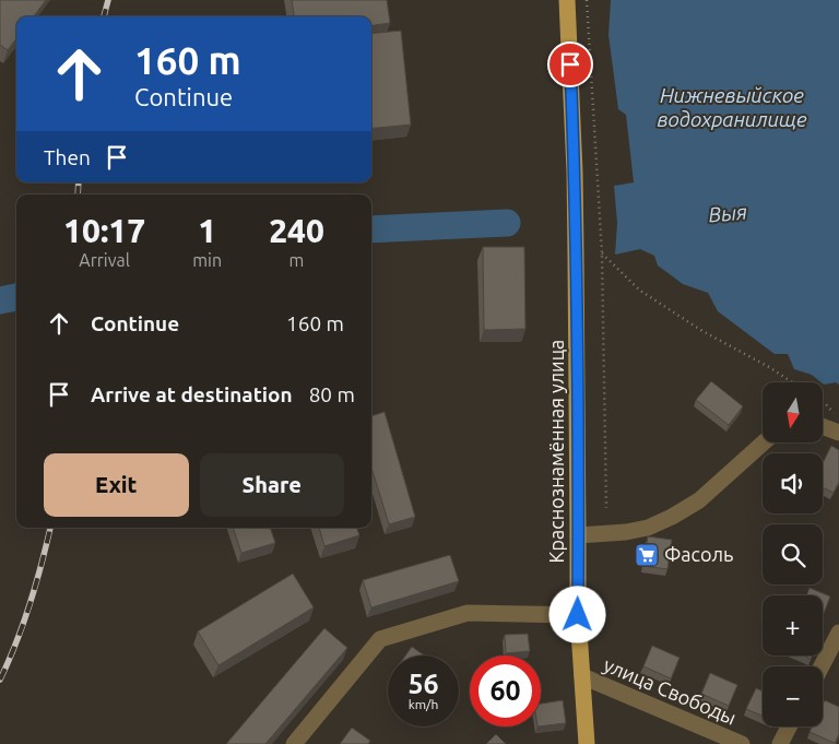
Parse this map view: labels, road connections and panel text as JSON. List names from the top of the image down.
{
  "streets": {
    "main road": ["Краснознамённая улица"],
    "street": ["улица Свободы"]
  },
  "crossings": [
    ["Краснознамённая улица", "улица Свободы"]
  ],
  "water": ["Нижневыйское водохранилище", "Выя"],
  "places": {
    "supermarket": ["Фасоль"]
  },
  "north": "bottom",
  "page": {
    "turn": ["160 m", "Continue"],
    "then": "Then",
    "eta": [
      "10:17",
      "Arrival",
      "1",
      "min",
      "240",
      "m"
    ],
    "list": [
      {
        "name": "Continue",
        "value": "160 m"
      },
      {
        "name": "Arrive at destination",
        "value": "80 m"
      }
    ],
    "map_buttons": ["+", "−"],
    "buttons": ["Exit", "Share"],
    "speed": "56 km/h",
    "limit": "60"
  }
}
